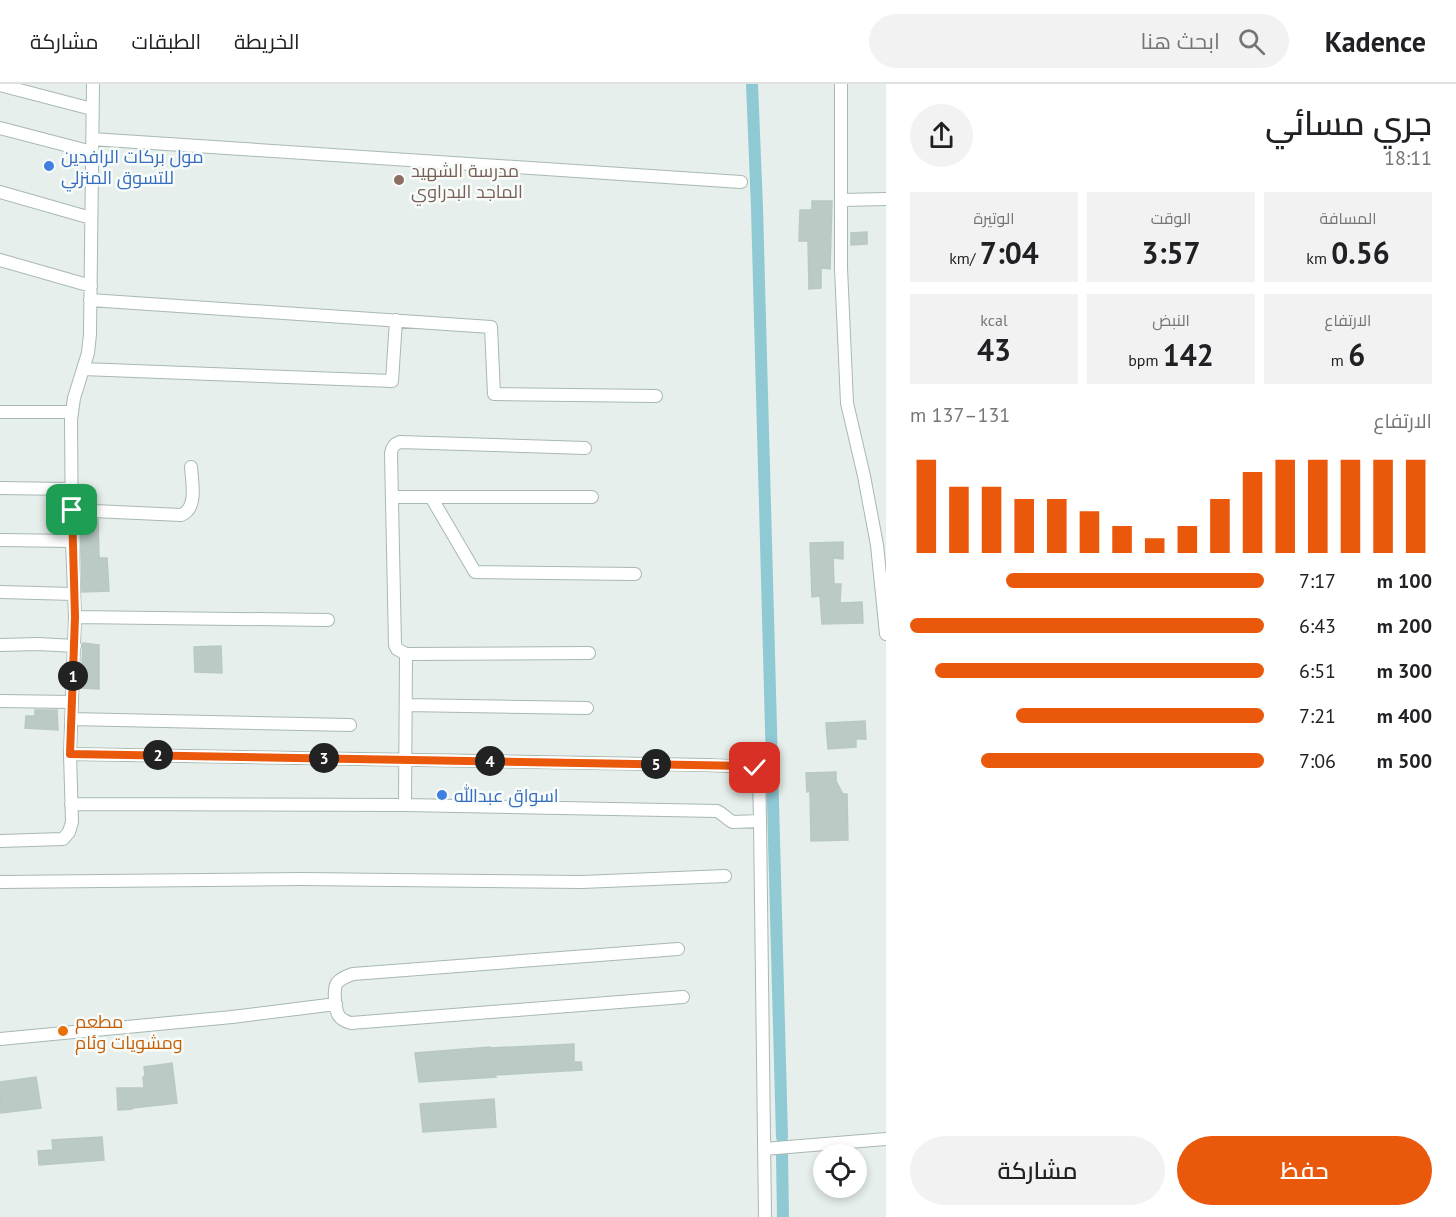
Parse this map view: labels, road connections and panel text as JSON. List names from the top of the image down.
{
  "places": [
    "مول بركات الرافدين للتسوق المنزلي",
    "مدرسة الشهيد الماجد البدراوي",
    "اسواق عبدالله",
    "مطعم ومشويات وئام"
  ],
  "page": {
    "header": "Kadence",
    "search": "ابحث هنا",
    "nav": ["الخريطة", "الطبقات", "مشاركة"],
    "heading": ["جري مسائي", "18:11"],
    "stats": [
      ["المسافة", "0.56 km"],
      ["الوقت", "3:57"],
      ["الوتيرة", "7:04 /km"],
      ["الارتفاع", "6 m"],
      ["النبض", "142 bpm"],
      ["kcal", "43"]
    ],
    "chart": ["الارتفاع", "131–137 m"],
    "list": [
      {
        "name": "100 m",
        "note": "7:17"
      },
      {
        "name": "200 m",
        "note": "6:43"
      },
      {
        "name": "300 m",
        "note": "6:51"
      },
      {
        "name": "400 m",
        "note": "7:21"
      },
      {
        "name": "500 m",
        "note": "7:06"
      }
    ],
    "pins": [
      "1",
      "2",
      "3",
      "4",
      "5"
    ],
    "buttons": ["حفظ", "مشاركة"]
  }
}
